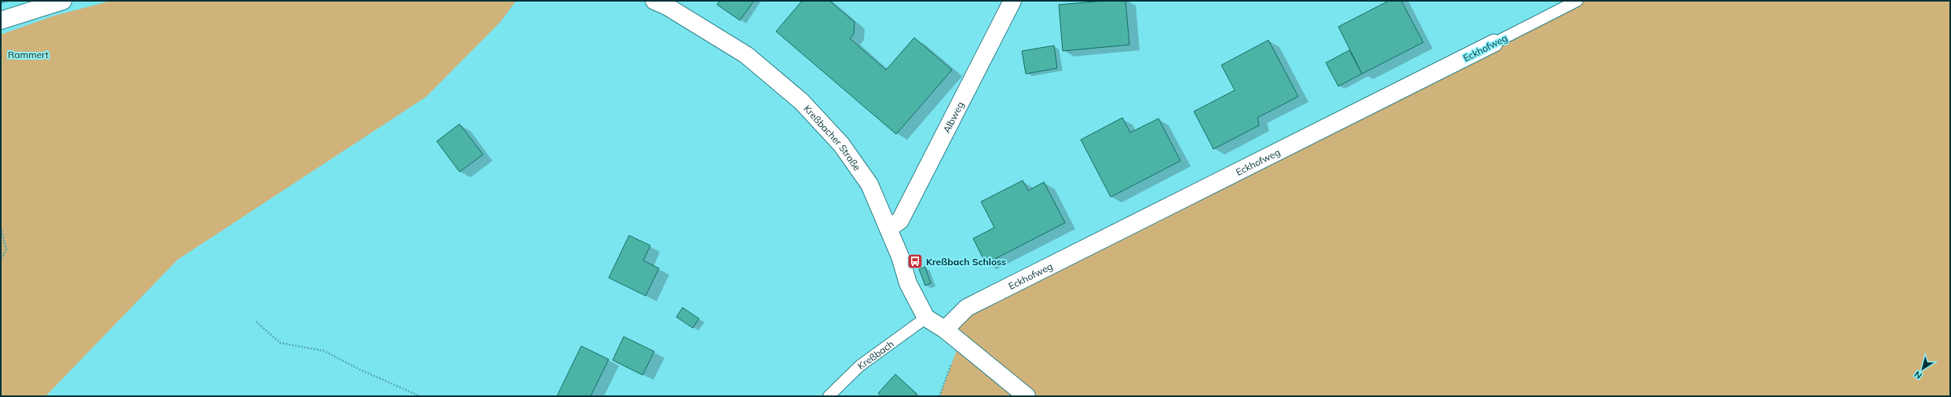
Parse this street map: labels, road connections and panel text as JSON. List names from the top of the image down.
{
  "streets": {
    "street": ["Eckhofweg", "Albweg", "Kreßbacher Straße"],
    "lane": ["Kreßbach"]
  },
  "crossings": [
    ["Albweg", "Kreßbacher Straße"],
    ["Kreßbacher Straße", "Kreßbach"]
  ],
  "parks": ["Rammert"],
  "places": {
    "bus stop": ["Kreßbach Schloss"]
  },
  "north": "bottom left"
}
